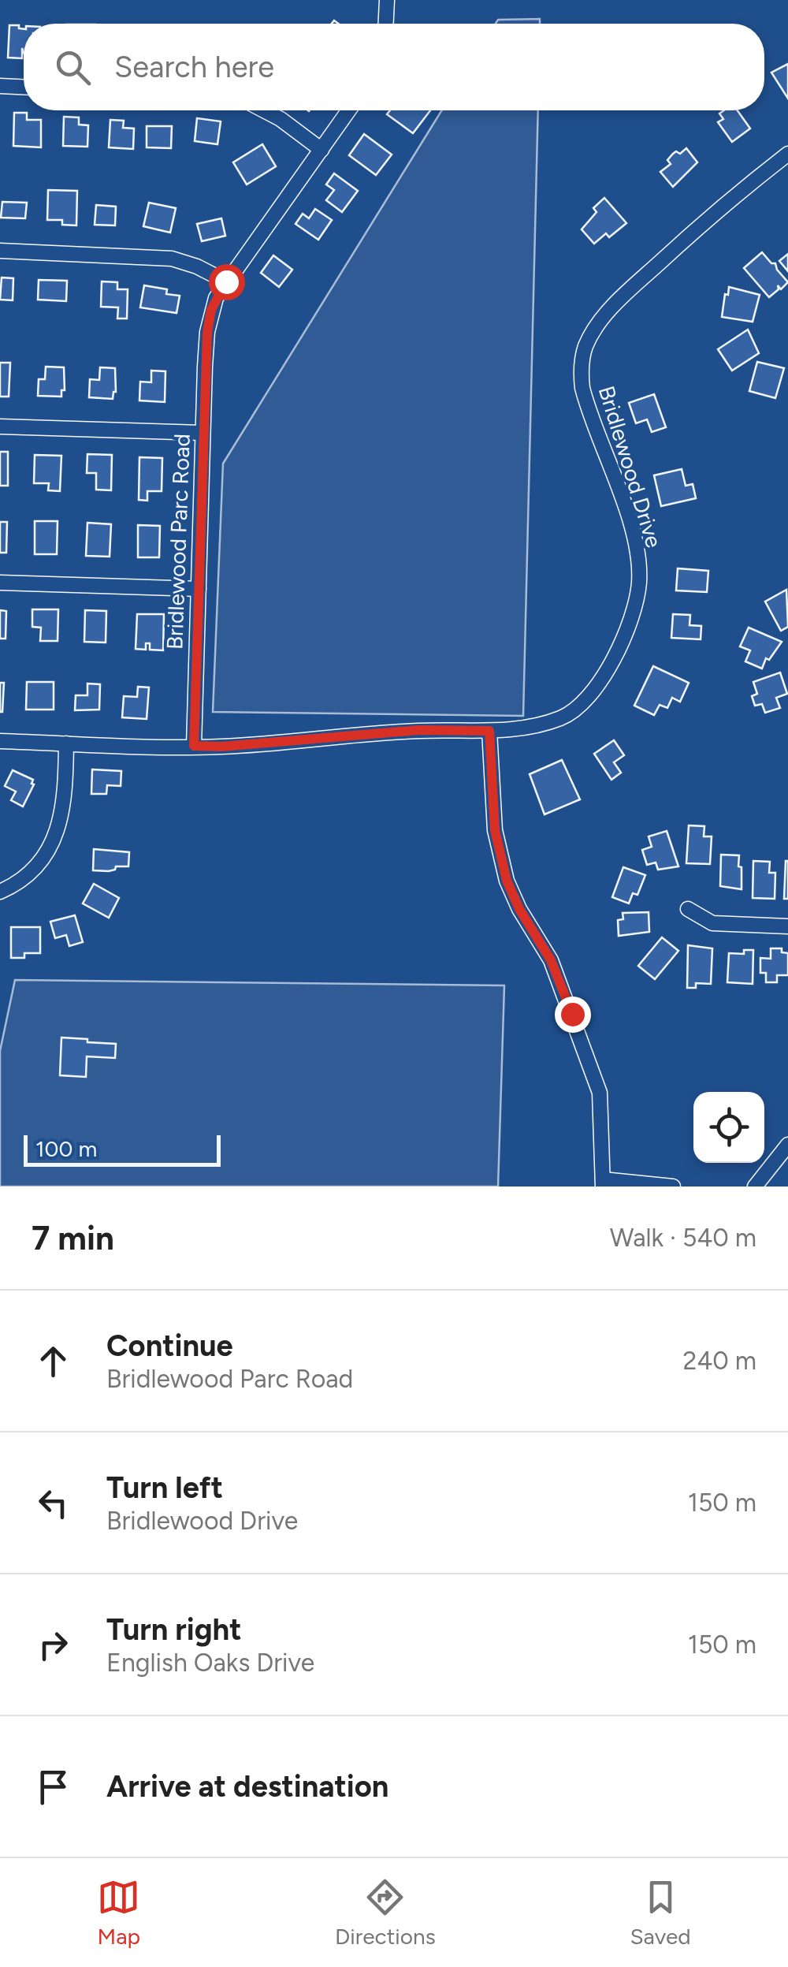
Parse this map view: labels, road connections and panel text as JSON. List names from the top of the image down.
{
  "streets": {
    "street": ["Bridlewood Drive", "Bridlewood Parc Road"]
  },
  "crossings": [
    ["Bridlewood Drive", "Bridlewood Parc Road"]
  ],
  "scale_bar": "100 m",
  "page": {
    "search": "Search here",
    "scale": "100 m",
    "heading": ["7 min", "Walk · 540 m"],
    "list": [
      ["Continue", "Bridlewood Parc Road", "240 m"],
      ["Turn left", "Bridlewood Drive", "150 m"],
      ["Turn right", "English Oaks Drive", "150 m"],
      "Arrive at destination"
    ],
    "nav": ["Map", "Directions", "Saved"]
  }
}
